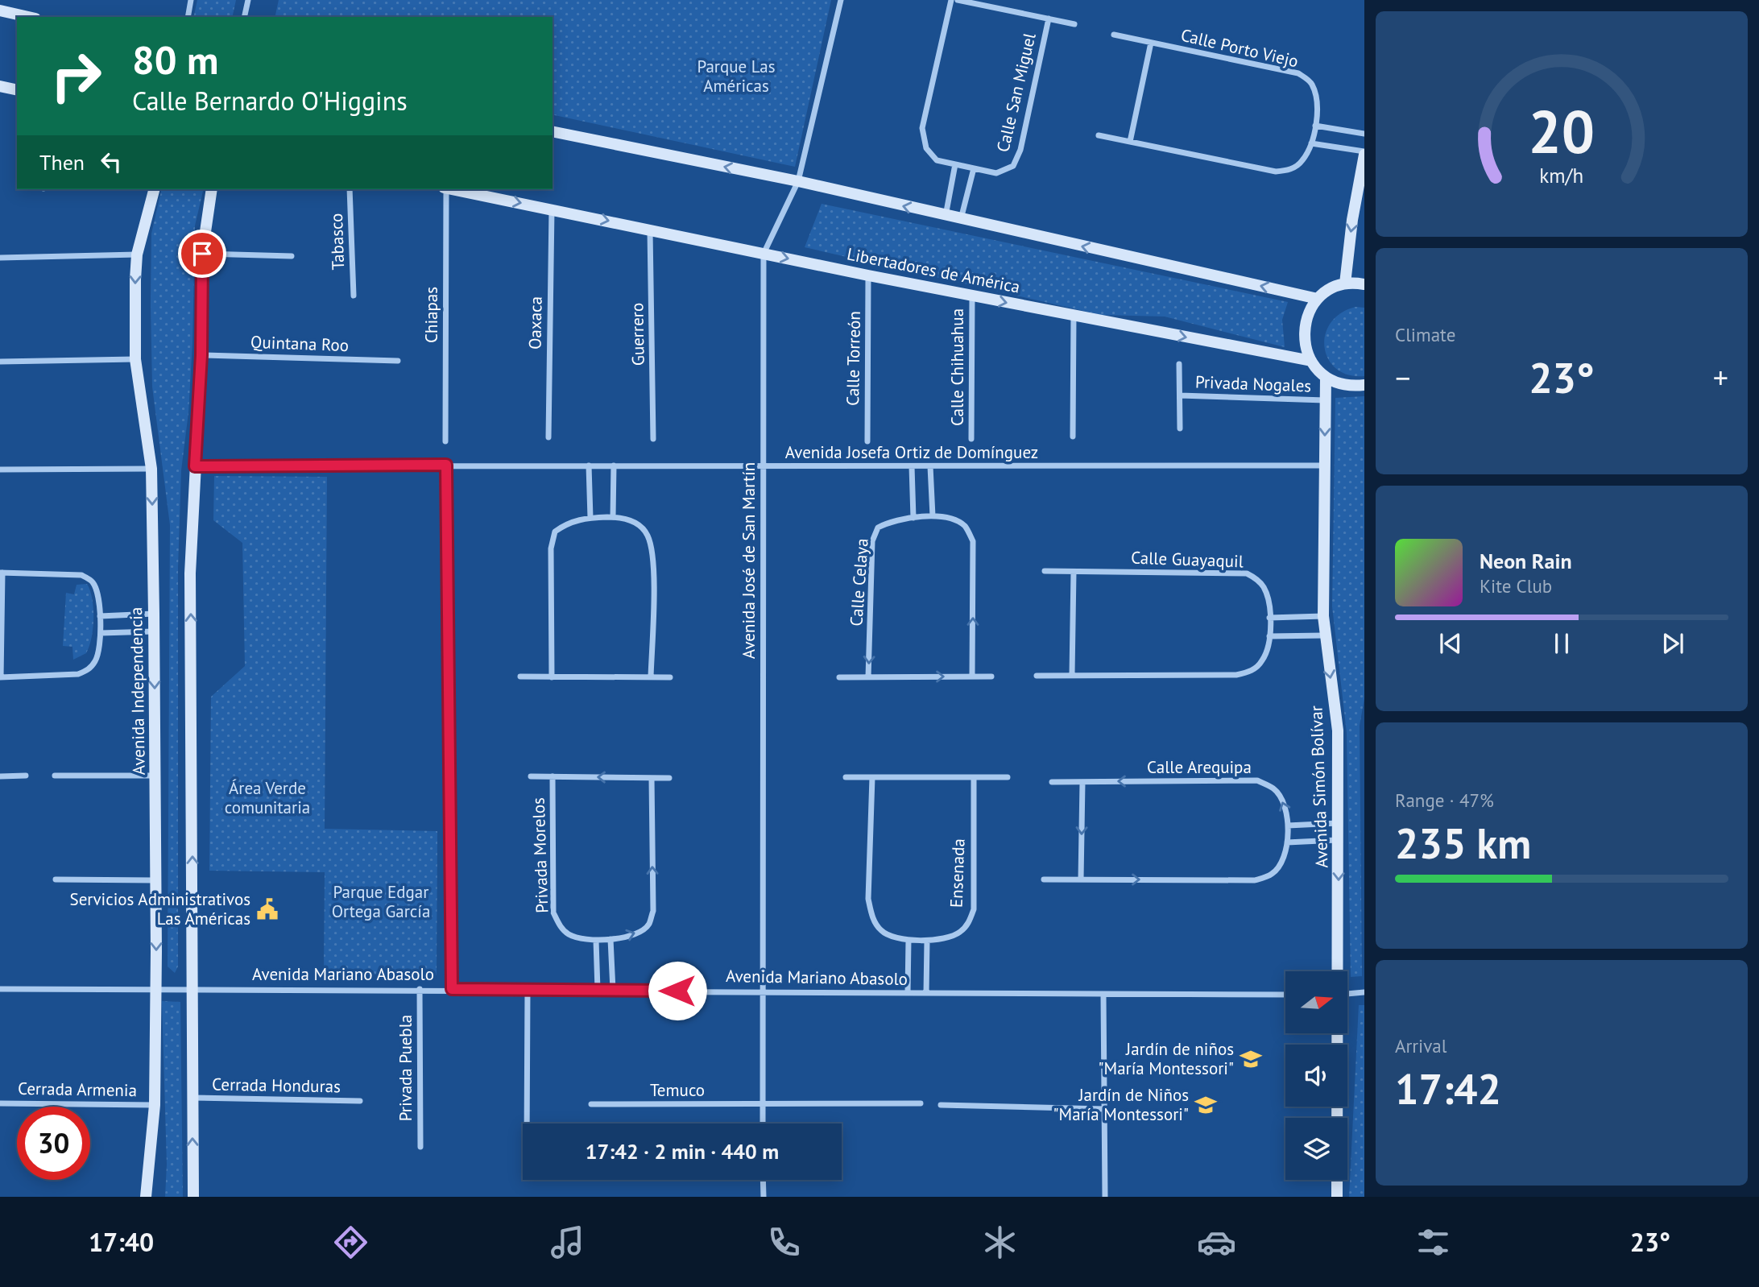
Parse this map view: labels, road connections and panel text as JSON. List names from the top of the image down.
{
  "streets": {
    "main road": ["Libertadores de América", "Avenida Independencia", "Avenida Simón Bolívar"],
    "street": [
      "Calle Porto Viejo",
      "Calle San Miguel",
      "Tabasco",
      "Chiapas",
      "Oaxaca",
      "Guerrero",
      "Quintana Roo",
      "Calle Torreón",
      "Calle Chihuahua",
      "Privada Nogales",
      "Avenida Josefa Ortiz de Domínguez",
      "Calle Guayaquil",
      "Avenida José de San Martín",
      "Calle Celaya",
      "Calle Arequipa",
      "Privada Morelos",
      "Ensenada",
      "Avenida Mariano Abasolo",
      "Privada Puebla",
      "Cerrada Honduras",
      "Cerrada Armenia",
      "Temuco"
    ]
  },
  "crossings": [
    ["Libertadores de América", "Oaxaca"],
    ["Libertadores de América", "Guerrero"],
    ["Libertadores de América", "Calle Torreón"],
    ["Libertadores de América", "Calle Chihuahua"],
    ["Libertadores de América", "Avenida José de San Martín"],
    ["Privada Nogales", "Avenida Simón Bolívar"],
    ["Avenida Josefa Ortiz de Domínguez", "Avenida José de San Martín"],
    ["Avenida Josefa Ortiz de Domínguez", "Avenida Simón Bolívar"],
    ["Avenida José de San Martín", "Avenida Mariano Abasolo"],
    ["Avenida José de San Martín", "Temuco"],
    ["Avenida Independencia", "Avenida Mariano Abasolo"],
    ["Avenida Independencia", "Cerrada Armenia"],
    ["Avenida Mariano Abasolo", "Privada Puebla"]
  ],
  "one_way": ["Avenida Simón Bolívar"],
  "parks": ["Parque Las Américas", "Área Verde comunitaria", "Parque Edgar Ortega García"],
  "places": {
    "public building": ["Servicios Administrativos Las Américas"],
    "school or university": ["Jardín de niños \"María Montessori\"", "Jardín de Niños \"María Montessori\""]
  },
  "north": "right",
  "page": {
    "turn": ["80 m", "Calle Bernardo O'Higgins"],
    "then": "Then",
    "tile": [
      "Climate",
      ["Range · 47%", "235 km"],
      ["Arrival", "17:42"]
    ],
    "heat": ["−", "23°", "+"],
    "song": ["Neon Rain", "Kite Club"],
    "limit": "30",
    "trip": "17:42 · 2 min · 440 m",
    "tabs": ["17:40", "23°"],
    "gauge": ["20", "km/h"]
  }
}
